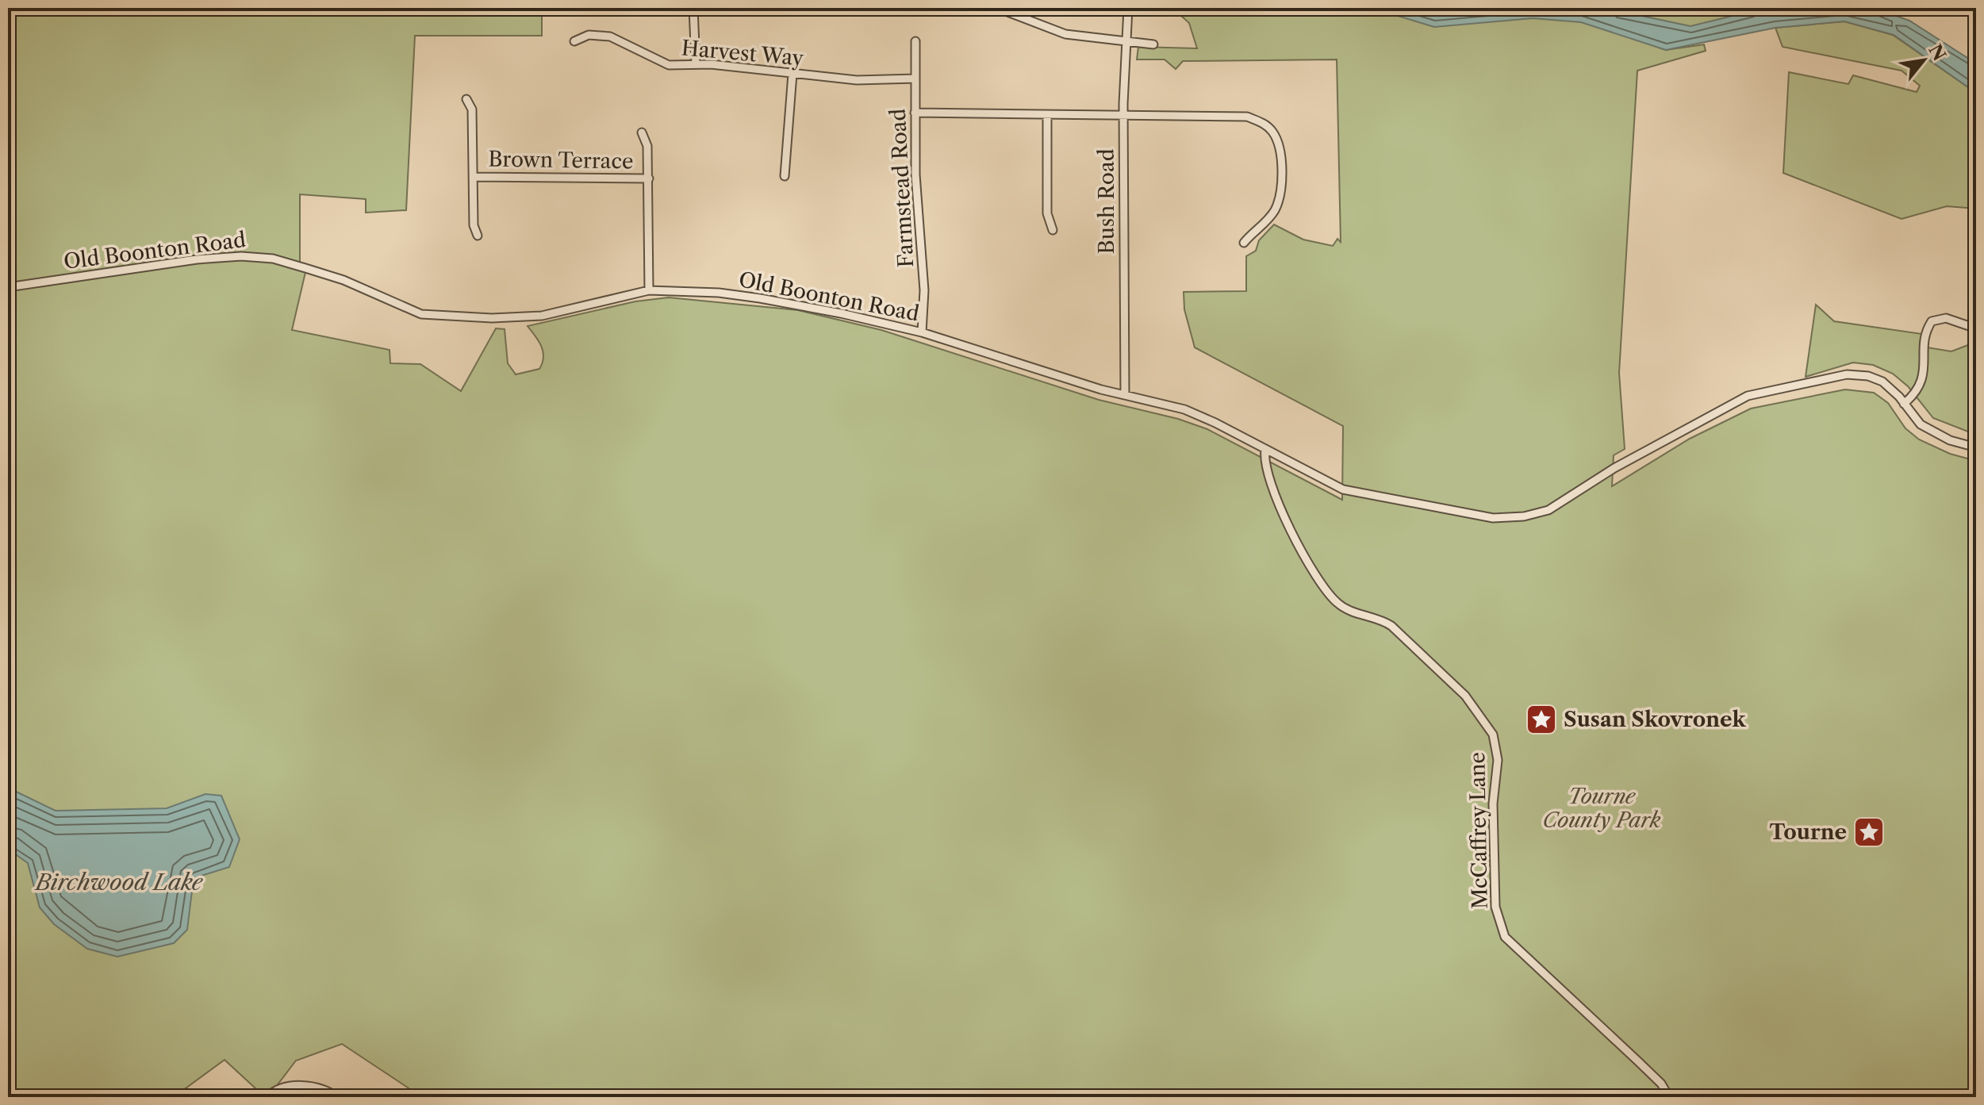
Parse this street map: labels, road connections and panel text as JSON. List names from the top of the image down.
{
  "streets": {
    "street": [
      "Harvest Way",
      "Brown Terrace",
      "Farmstead Road",
      "Bush Road",
      "Old Boonton Road",
      "McCaffrey Lane"
    ]
  },
  "crossings": [
    ["Harvest Way", "Farmstead Road"],
    ["Farmstead Road", "Old Boonton Road"],
    ["Bush Road", "Old Boonton Road"],
    ["Old Boonton Road", "McCaffrey Lane"]
  ],
  "water": ["Birchwood Lake"],
  "parks": ["Tourne County Park"],
  "places": {
    "place": ["Susan Skovronek", "Tourne"]
  },
  "north": "top right"
}
